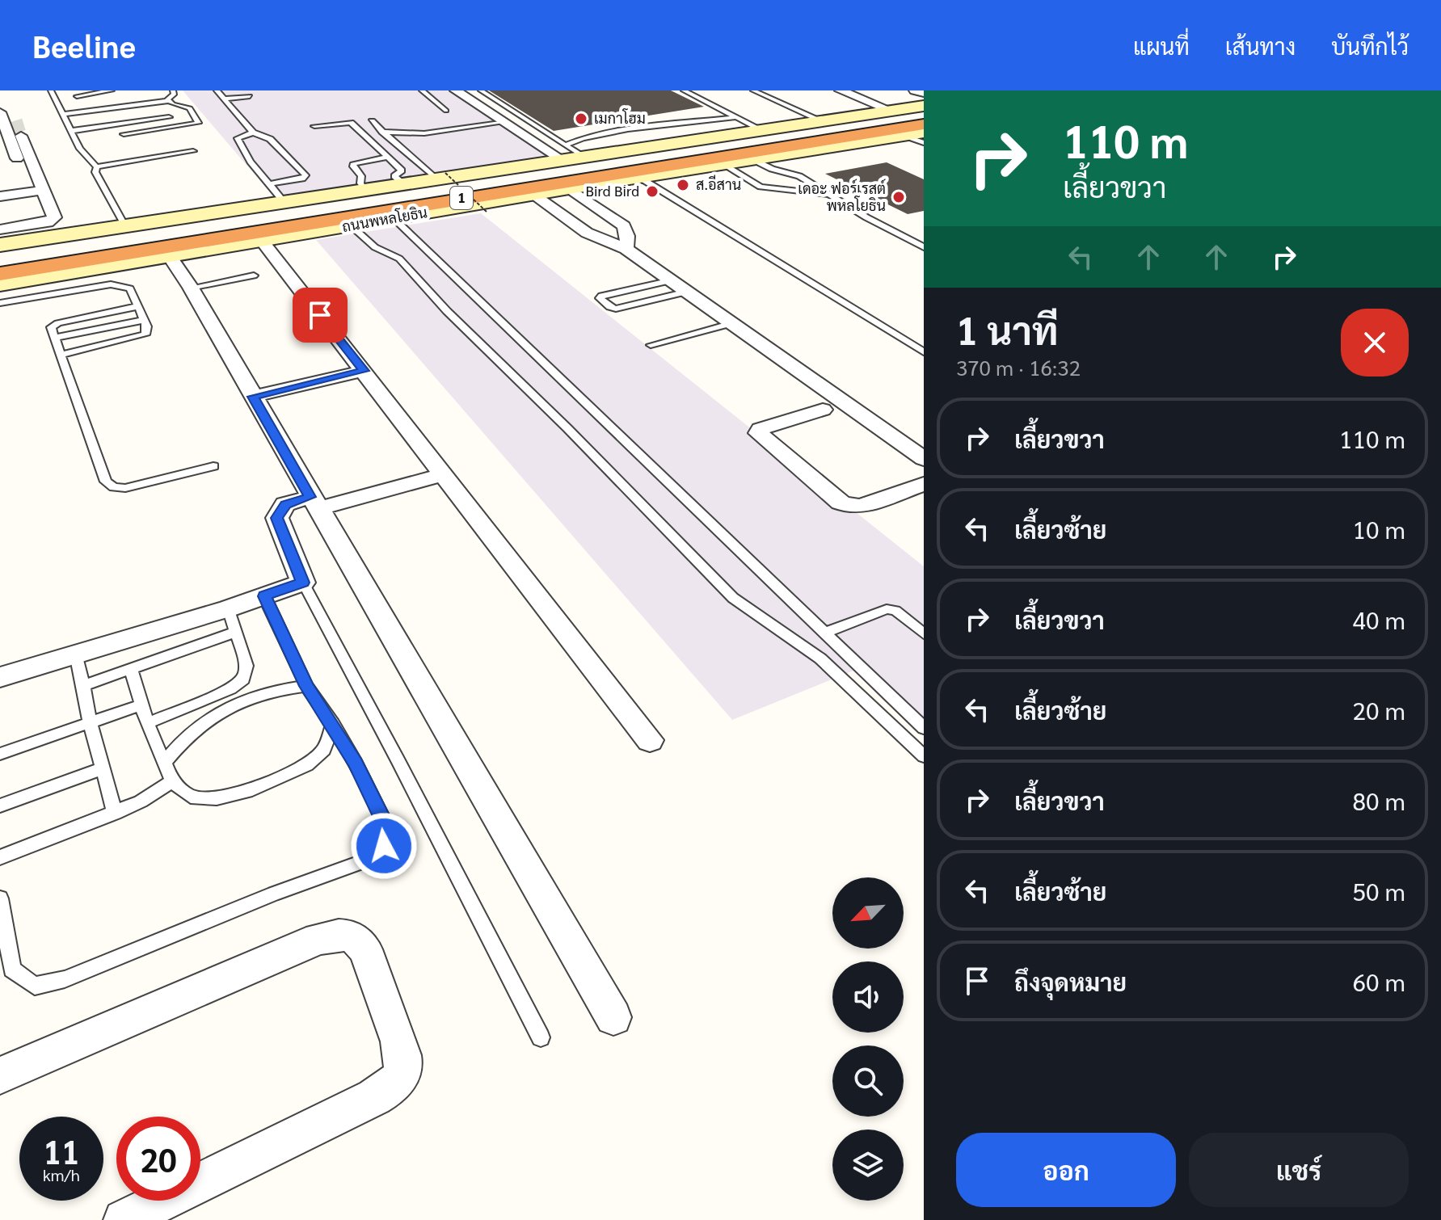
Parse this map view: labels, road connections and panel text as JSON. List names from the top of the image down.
{
  "streets": {
    "highway": ["1", "ถนนพหลโยธิน"]
  },
  "places": [
    "เมกาโฮม",
    "ส.อีสาน",
    "Bird Bird",
    "เดอะ ฟอร์เรสต์ พหลโยธิน"
  ],
  "north": "bottom left",
  "page": {
    "header": "Beeline",
    "nav": ["แผนที่", "เส้นทาง", "บันทึกไว้"],
    "turn": ["110 m", "เลี้ยวขวา"],
    "heading": ["1 นาที", "370 m · 16:32"],
    "list": [
      {
        "name": "เลี้ยวขวา",
        "value": "110 m"
      },
      {
        "name": "เลี้ยวซ้าย",
        "value": "10 m"
      },
      {
        "name": "เลี้ยวขวา",
        "value": "40 m"
      },
      {
        "name": "เลี้ยวซ้าย",
        "value": "20 m"
      },
      {
        "name": "เลี้ยวขวา",
        "value": "80 m"
      },
      {
        "name": "เลี้ยวซ้าย",
        "value": "50 m"
      },
      {
        "name": "ถึงจุดหมาย",
        "value": "60 m"
      }
    ],
    "speed": "11 km/h",
    "limit": "20",
    "buttons": ["ออก", "แชร์"]
  }
}
